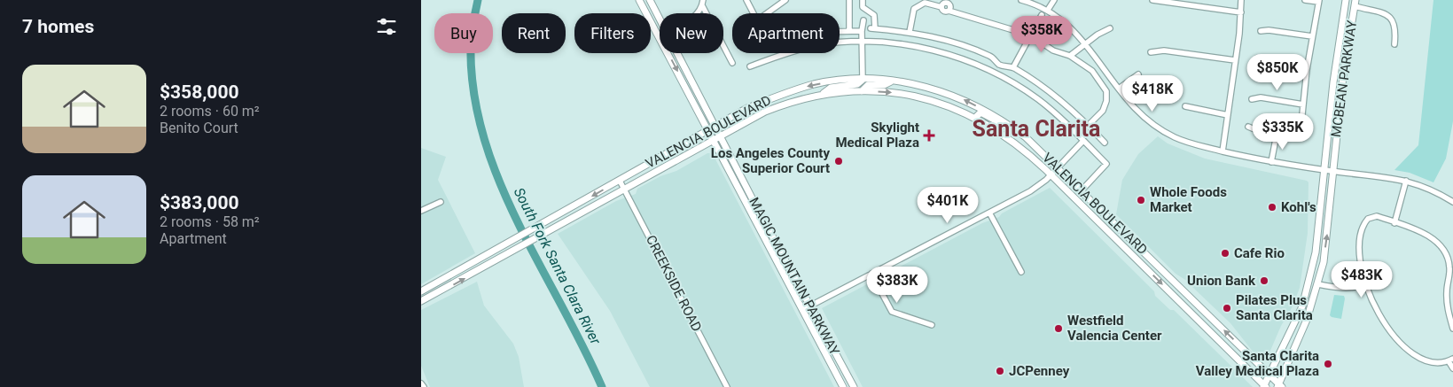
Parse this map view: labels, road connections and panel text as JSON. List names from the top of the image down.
{
  "streets": {
    "main road": ["MCBEAN PARKWAY", "VALENCIA BOULEVARD", "MAGIC MOUNTAIN PARKWAY"],
    "street": ["CREEKSIDE ROAD"]
  },
  "crossings": [
    ["MCBEAN PARKWAY", "VALENCIA BOULEVARD"],
    ["VALENCIA BOULEVARD", "MAGIC MOUNTAIN PARKWAY"],
    ["VALENCIA BOULEVARD", "CREEKSIDE ROAD"]
  ],
  "districts": ["Santa Clarita"],
  "water": ["South Fork Santa Clara River"],
  "places": {
    "health": ["Skylight Medical Plaza"],
    "other": [
      "Los Angeles County Superior Court",
      "Whole Foods Market",
      "Kohl's",
      "Cafe Rio",
      "Union Bank",
      "Pilates Plus Santa Clarita",
      "Westfield Valencia Center",
      "Santa Clarita Valley Medical Plaza",
      "JCPenney"
    ]
  },
  "page": {
    "heading": "7 homes",
    "chip": [
      "Buy",
      "Rent",
      "Filters",
      "New",
      "Apartment"
    ],
    "price": [
      "$358K",
      "$850K",
      "$418K",
      "$335K",
      "$401K",
      "$483K",
      "$383K"
    ],
    "list": [
      {
        "name": "$358,000",
        "note": "2 rooms · 60 m² · Benito Court"
      },
      {
        "name": "$383,000",
        "note": "2 rooms · 58 m² · Apartment"
      }
    ]
  }
}
